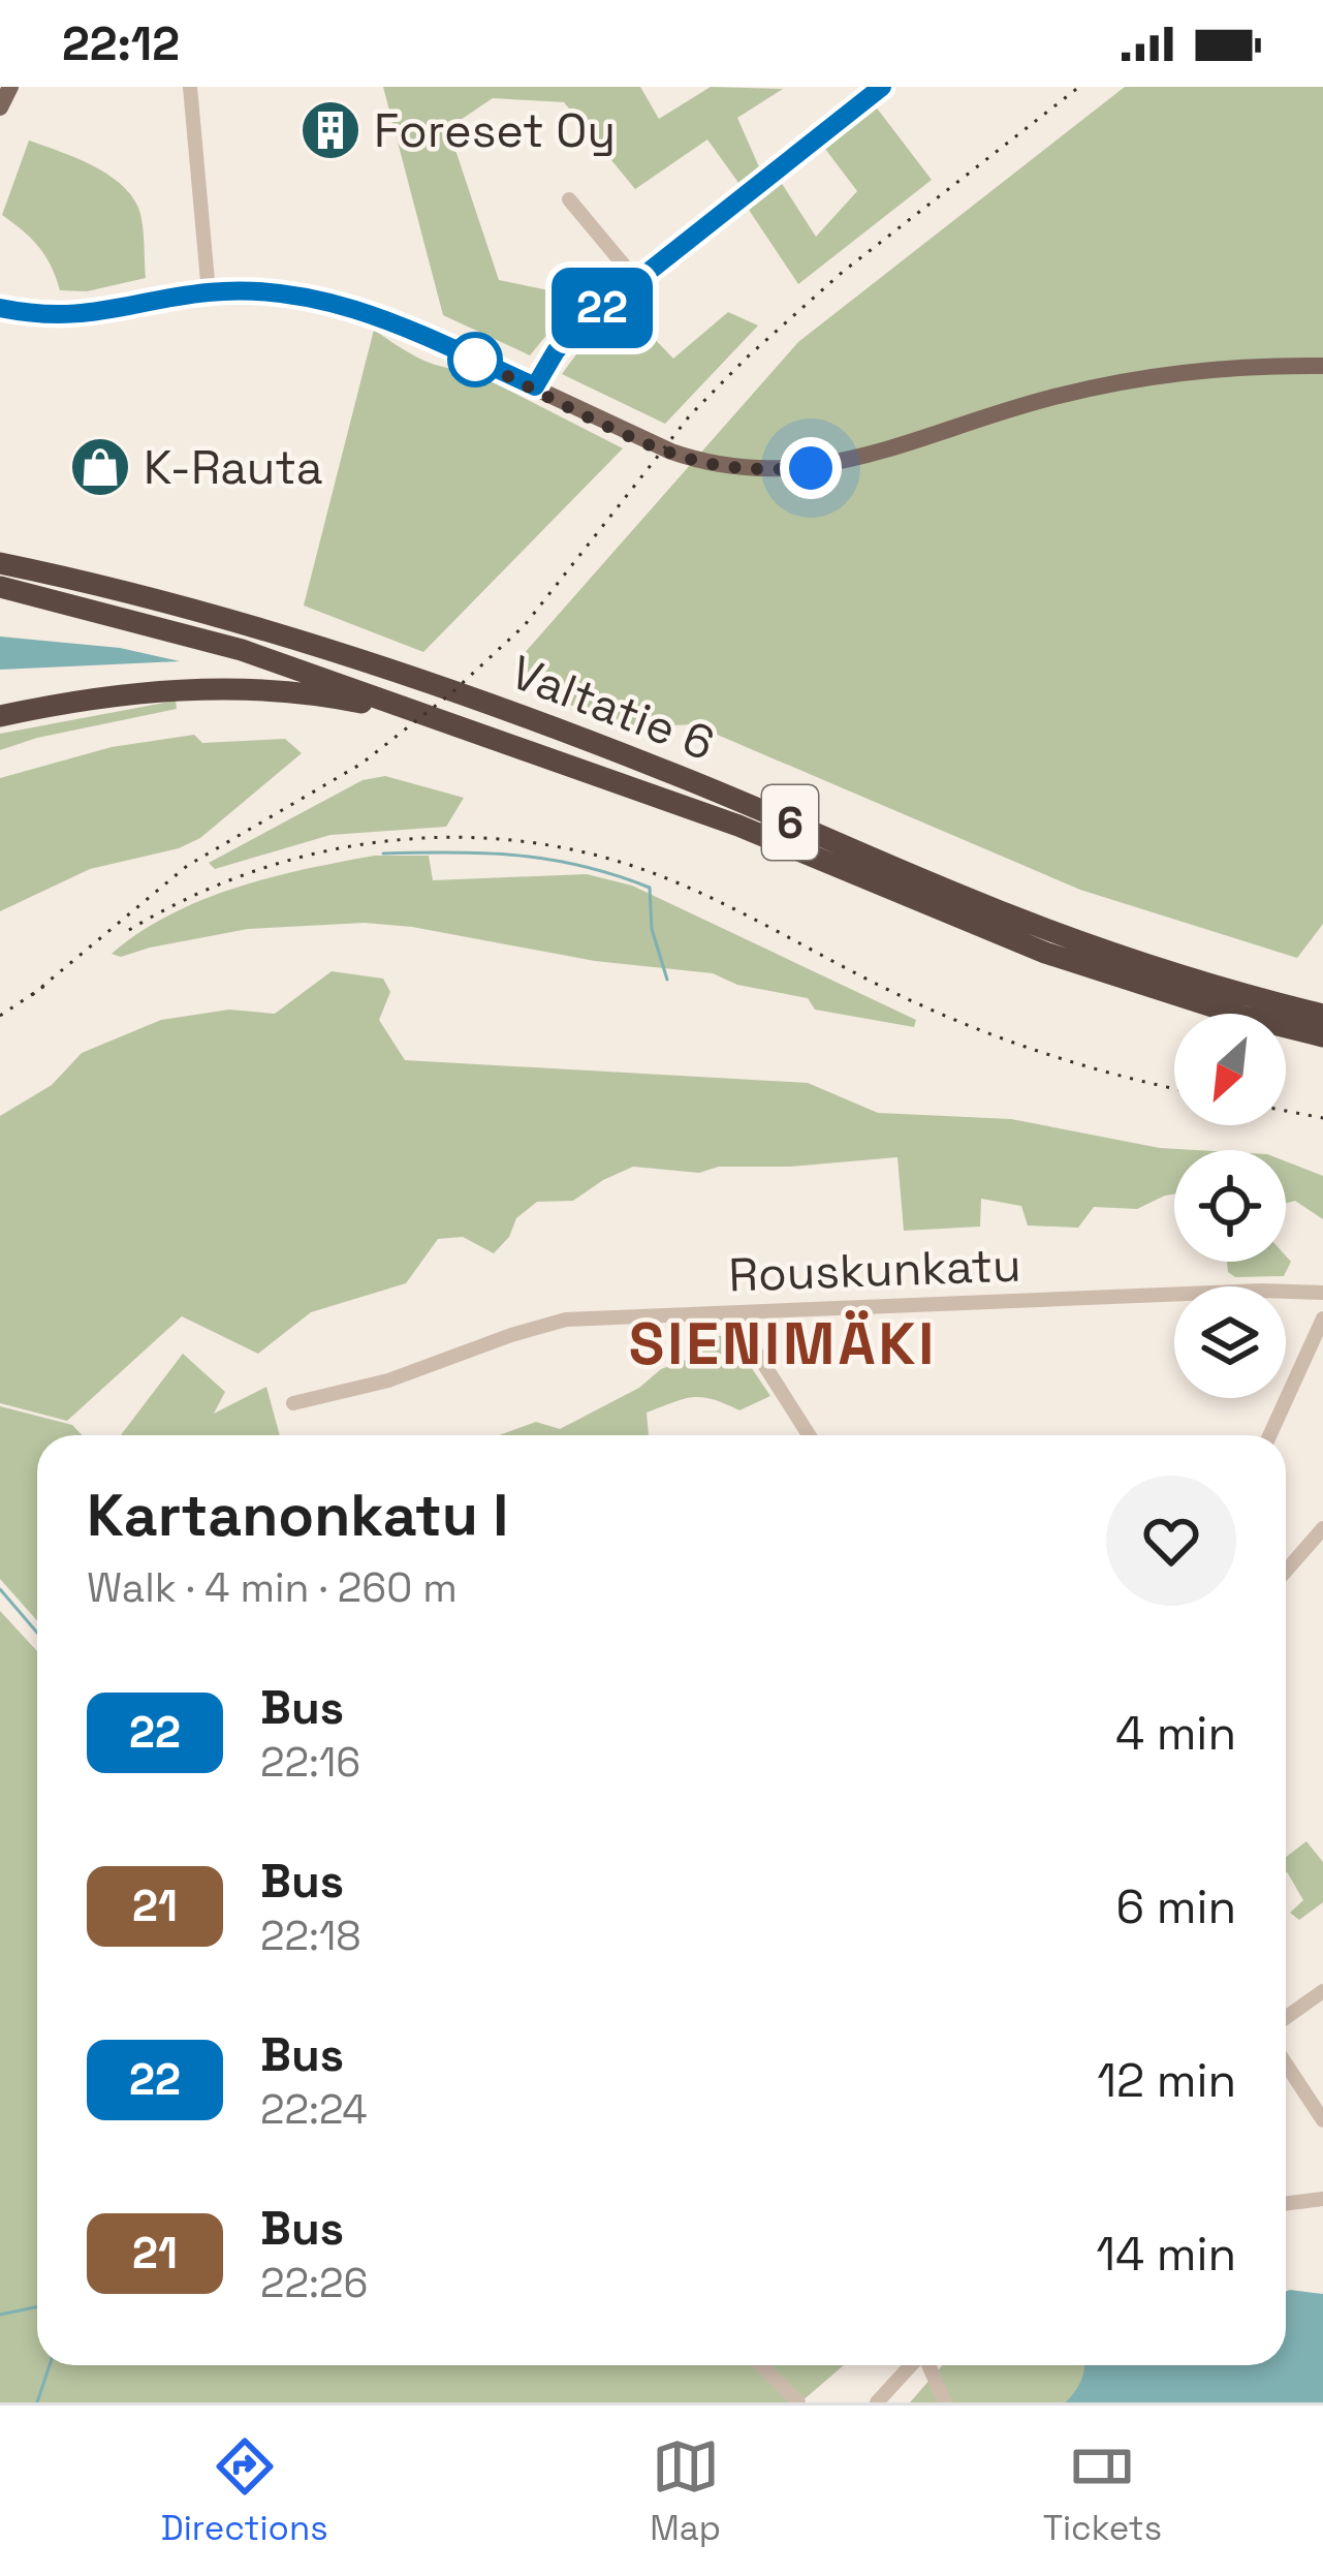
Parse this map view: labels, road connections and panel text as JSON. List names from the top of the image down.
{
  "streets": {
    "highway": ["Valtatie 6", "6"],
    "street": ["Rouskunkatu"]
  },
  "districts": ["SIENIMÄKI"],
  "places": {
    "building": ["Foreset Oy"],
    "shop": ["K-Rauta"]
  },
  "lines": ["bus line 22"],
  "north": "bottom left",
  "page": {
    "status": "22:12",
    "on_map": "22",
    "heading": ["Kartanonkatu I", "Walk · 4 min · 260 m"],
    "list": [
      {
        "mark": "22",
        "name": "Bus",
        "note": "22:16",
        "value": "4 min"
      },
      {
        "mark": "21",
        "name": "Bus",
        "note": "22:18",
        "value": "6 min"
      },
      {
        "mark": "22",
        "name": "Bus",
        "note": "22:24",
        "value": "12 min"
      },
      {
        "mark": "21",
        "name": "Bus",
        "note": "22:26",
        "value": "14 min"
      }
    ],
    "tabs": ["Directions", "Map", "Tickets"]
  }
}
